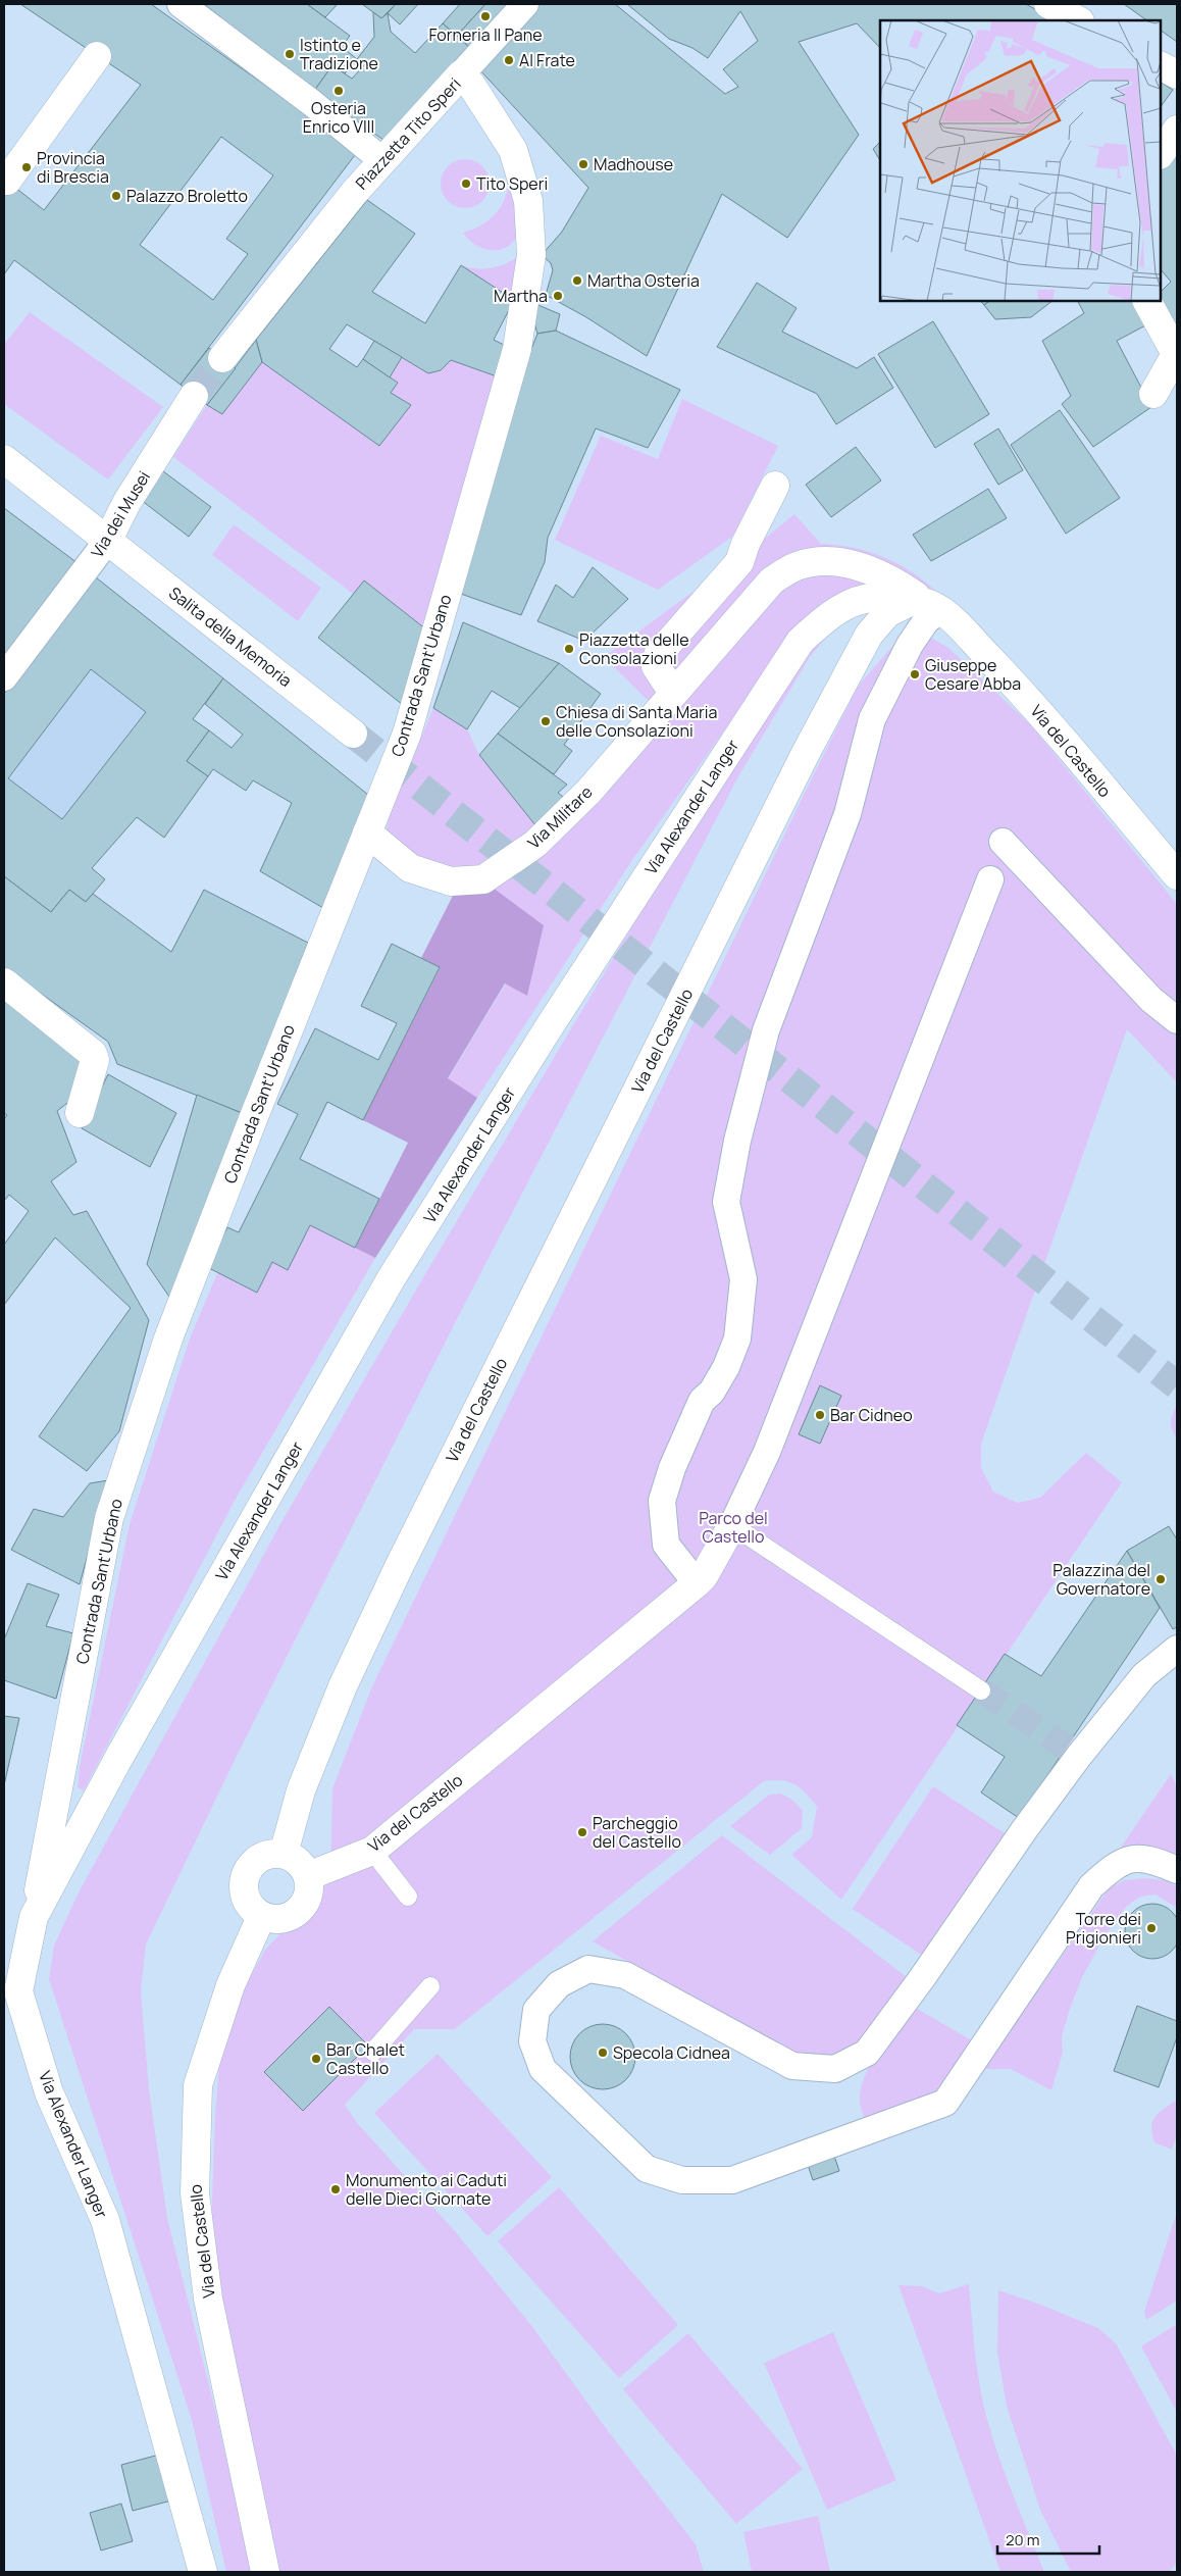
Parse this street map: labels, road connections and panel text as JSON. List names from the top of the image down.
{
  "streets": {
    "street": [
      "Piazzetta Tito Speri",
      "Via dei Musei",
      "Salita della Memoria",
      "Contrada Sant'Urbano",
      "Via del Castello",
      "Via Alexander Langer",
      "Via Militare"
    ]
  },
  "crossings": [
    ["Piazzetta Tito Speri", "Contrada Sant'Urbano"],
    ["Via dei Musei", "Salita della Memoria"],
    ["Contrada Sant'Urbano", "Via Alexander Langer"],
    ["Contrada Sant'Urbano", "Via Militare"],
    ["Via del Castello", "Via Alexander Langer"],
    ["Via del Castello", "Via Militare"],
    ["Via Alexander Langer", "Via Militare"]
  ],
  "parks": ["Parco del Castello"],
  "places": [
    "Forneria Il Pane",
    "Istinto e Tradizione",
    "Al Frate",
    "Osteria Enrico VIII",
    "Madhouse",
    "Provincia di Brescia",
    "Tito Speri",
    "Palazzo Broletto",
    "Martha Osteria",
    "Martha",
    "Piazzetta delle Consolazioni",
    "Giuseppe Cesare Abba",
    "Chiesa di Santa Maria delle Consolazioni",
    "Bar Cidneo",
    "Palazzina del Governatore",
    "Parcheggio del Castello",
    "Torre dei Prigionieri",
    "Specola Cidnea",
    "Bar Chalet Castello",
    "Monumento ai Caduti delle Dieci Giornate"
  ],
  "scale_bar": "20 m"
}
